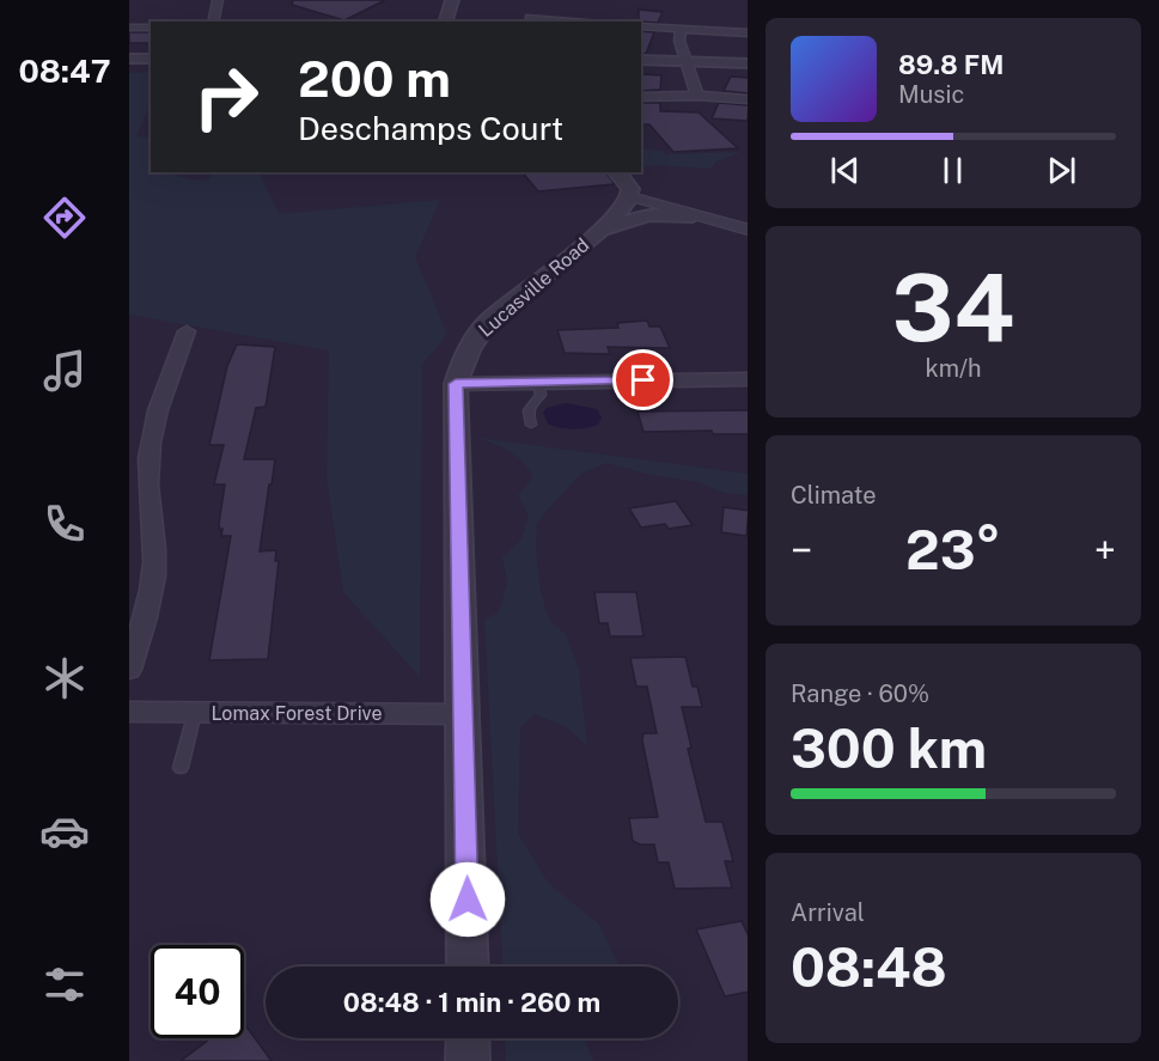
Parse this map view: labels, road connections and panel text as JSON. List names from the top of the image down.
{
  "streets": {
    "street": ["Lucasville Road", "Lomax Forest Drive"]
  },
  "crossings": [
    ["Lucasville Road", "Lomax Forest Drive"]
  ],
  "page": {
    "tabs": "08:47",
    "turn": ["200 m", "Deschamps Court"],
    "song": ["89.8 FM", "Music"],
    "tile": [
      ["34", "km/h"],
      "Climate",
      ["Range · 60%", "300 km"],
      ["Arrival", "08:48"]
    ],
    "heat": ["−", "23°", "+"],
    "limit": "40",
    "trip": "08:48 · 1 min · 260 m"
  }
}
